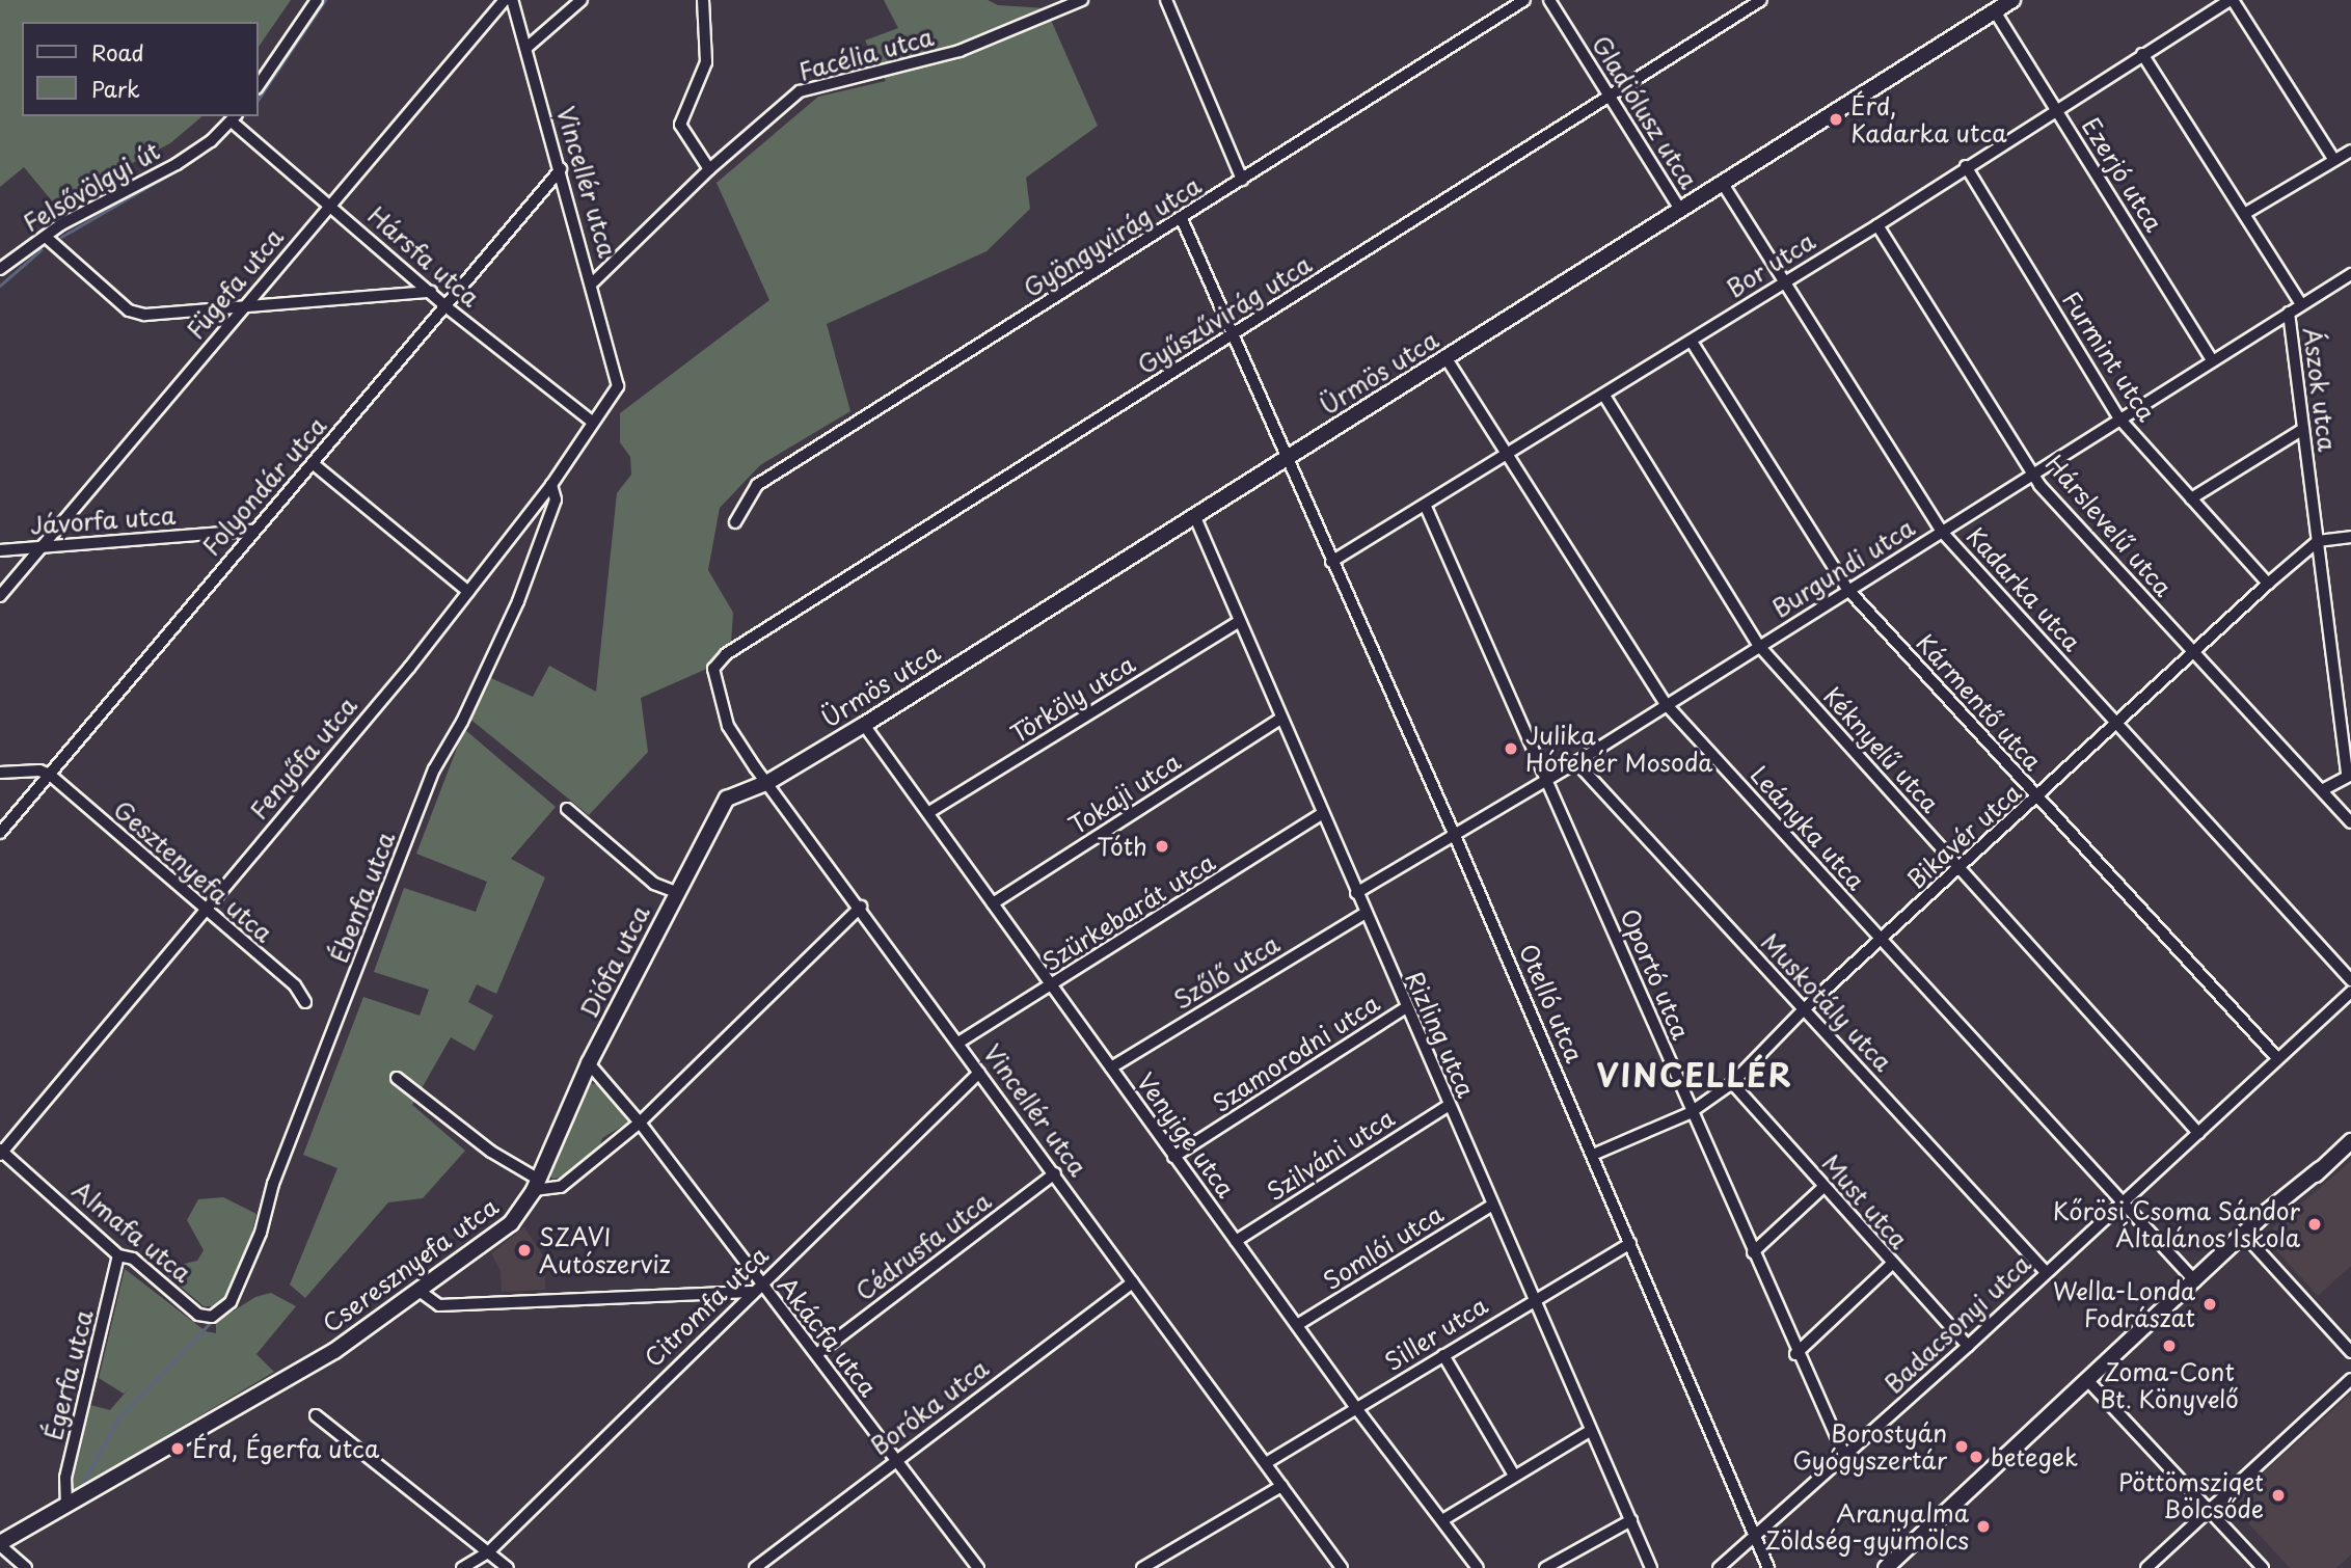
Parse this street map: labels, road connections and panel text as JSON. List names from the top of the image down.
{
  "streets": {
    "street": [
      "Facélia utca",
      "Gladiólusz utca",
      "Ezerjó utca",
      "Vincellér utca",
      "Felsővölgyi út",
      "Gyöngyvirág utca",
      "Hársfa utca",
      "Bor utca",
      "Fügefa utca",
      "Gyűszűvirág utca",
      "Furmint utca",
      "Ürmös utca",
      "Ászok utca",
      "Folyondár utca",
      "Jávorfa utca",
      "Hárslevelű utca",
      "Burgundi utca",
      "Kadarka utca",
      "Törköly utca",
      "Kármentő utca",
      "Kéknyelű utca",
      "Fenyőfa utca",
      "Tokaji utca",
      "Leányka utca",
      "Bikavér utca",
      "Gesztenyefa utca",
      "Ébenfa utca",
      "Szürkebarát utca",
      "Diófa utca",
      "Szőlő utca",
      "Oportó utca",
      "Muskotály utca",
      "Otelló utca",
      "Rizling utca",
      "Szamorodni utca",
      "Venyige utca",
      "Szilváni utca",
      "Must utca",
      "Almafa utca",
      "Cédrusfa utca",
      "Somlói utca",
      "Cseresznyefa utca",
      "Citromfa utca",
      "Badacsonyi utca",
      "Siller utca",
      "Akácfa utca",
      "Égerfa utca",
      "Boróka utca"
    ]
  },
  "crossings": [
    ["Facélia utca", "Vincellér utca"],
    ["Gladiólusz utca", "Gyűszűvirág utca"],
    ["Gladiólusz utca", "Ürmös utca"],
    ["Ezerjó utca", "Bor utca"],
    ["Ezerjó utca", "Ürmös utca"],
    ["Ezerjó utca", "Burgundi utca"],
    ["Vincellér utca", "Gyűszűvirág utca"],
    ["Vincellér utca", "Ürmös utca"],
    ["Vincellér utca", "Folyondár utca"],
    ["Vincellér utca", "Fenyőfa utca"],
    ["Vincellér utca", "Szürkebarát utca"],
    ["Vincellér utca", "Diófa utca"],
    ["Vincellér utca", "Cédrusfa utca"],
    ["Vincellér utca", "Citromfa utca"],
    ["Vincellér utca", "Siller utca"],
    ["Vincellér utca", "Boróka utca"],
    ["Felsővölgyi út", "Hársfa utca"],
    ["Gyöngyvirág utca", "Otelló utca"],
    ["Hársfa utca", "Fügefa utca"],
    ["Hársfa utca", "Folyondár utca"],
    ["Hársfa utca", "Fenyőfa utca"],
    ["Bor utca", "Furmint utca"],
    ["Bor utca", "Ászok utca"],
    ["Bor utca", "Hárslevelű utca"],
    ["Bor utca", "Kadarka utca"],
    ["Bor utca", "Kármentő utca"],
    ["Bor utca", "Kéknyelű utca"],
    ["Bor utca", "Leányka utca"],
    ["Bor utca", "Oportó utca"],
    ["Bor utca", "Otelló utca"],
    ["Fügefa utca", "Jávorfa utca"],
    ["Gyűszűvirág utca", "Otelló utca"],
    ["Furmint utca", "Burgundi utca"],
    ["Furmint utca", "Bikavér utca"],
    ["Ürmös utca", "Kadarka utca"],
    ["Ürmös utca", "Leányka utca"],
    ["Ürmös utca", "Diófa utca"],
    ["Ürmös utca", "Otelló utca"],
    ["Ürmös utca", "Rizling utca"],
    ["Ürmös utca", "Venyige utca"],
    ["Ászok utca", "Burgundi utca"],
    ["Ászok utca", "Bikavér utca"],
    ["Folyondár utca", "Jávorfa utca"],
    ["Folyondár utca", "Gesztenyefa utca"],
    ["Hárslevelű utca", "Burgundi utca"],
    ["Hárslevelű utca", "Bikavér utca"],
    ["Burgundi utca", "Kadarka utca"],
    ["Burgundi utca", "Kármentő utca"],
    ["Burgundi utca", "Kéknyelű utca"],
    ["Burgundi utca", "Leányka utca"],
    ["Burgundi utca", "Oportó utca"],
    ["Burgundi utca", "Muskotály utca"],
    ["Burgundi utca", "Otelló utca"],
    ["Burgundi utca", "Rizling utca"],
    ["Kadarka utca", "Bikavér utca"],
    ["Törköly utca", "Rizling utca"],
    ["Törköly utca", "Venyige utca"],
    ["Kármentő utca", "Bikavér utca"],
    ["Kármentő utca", "Badacsonyi utca"],
    ["Kéknyelű utca", "Bikavér utca"],
    ["Kéknyelű utca", "Badacsonyi utca"],
    ["Fenyőfa utca", "Gesztenyefa utca"],
    ["Fenyőfa utca", "Ébenfa utca"],
    ["Fenyőfa utca", "Almafa utca"],
    ["Tokaji utca", "Rizling utca"],
    ["Tokaji utca", "Venyige utca"],
    ["Leányka utca", "Bikavér utca"],
    ["Leányka utca", "Badacsonyi utca"],
    ["Bikavér utca", "Oportó utca"],
    ["Bikavér utca", "Muskotály utca"],
    ["Bikavér utca", "Otelló utca"],
    ["Bikavér utca", "Must utca"],
    ["Ébenfa utca", "Almafa utca"],
    ["Szürkebarát utca", "Rizling utca"],
    ["Szürkebarát utca", "Venyige utca"],
    ["Diófa utca", "Cseresznyefa utca"],
    ["Diófa utca", "Akácfa utca"],
    ["Szőlő utca", "Rizling utca"],
    ["Szőlő utca", "Venyige utca"],
    ["Oportó utca", "Badacsonyi utca"],
    ["Muskotály utca", "Badacsonyi utca"],
    ["Otelló utca", "Badacsonyi utca"],
    ["Otelló utca", "Siller utca"],
    ["Rizling utca", "Szamorodni utca"],
    ["Rizling utca", "Szilváni utca"],
    ["Rizling utca", "Somlói utca"],
    ["Rizling utca", "Siller utca"],
    ["Szamorodni utca", "Venyige utca"],
    ["Venyige utca", "Szilváni utca"],
    ["Venyige utca", "Somlói utca"],
    ["Venyige utca", "Siller utca"],
    ["Must utca", "Badacsonyi utca"],
    ["Almafa utca", "Égerfa utca"],
    ["Cédrusfa utca", "Akácfa utca"],
    ["Cseresznyefa utca", "Égerfa utca"],
    ["Citromfa utca", "Akácfa utca"],
    ["Akácfa utca", "Boróka utca"]
  ],
  "districts": ["VINCELLÉR"],
  "places": [
    "Érd, Kadarka utca",
    "Julika Hófehér Mosoda",
    "Tóth",
    "Kőrösi Csoma Sándor Általános Iskola",
    "SZAVI Autószerviz",
    "Wella-Londa Fodrászat",
    "Zoma-Cont Bt. Könyvelő",
    "Borostyán Gyógyszertár",
    "Érd, Égerfa utca",
    "betegek",
    "Pöttömsziget Bölcsőde",
    "Aranyalma Zöldség-gyümölcs"
  ],
  "legend": ["Road", "Park"]
}
